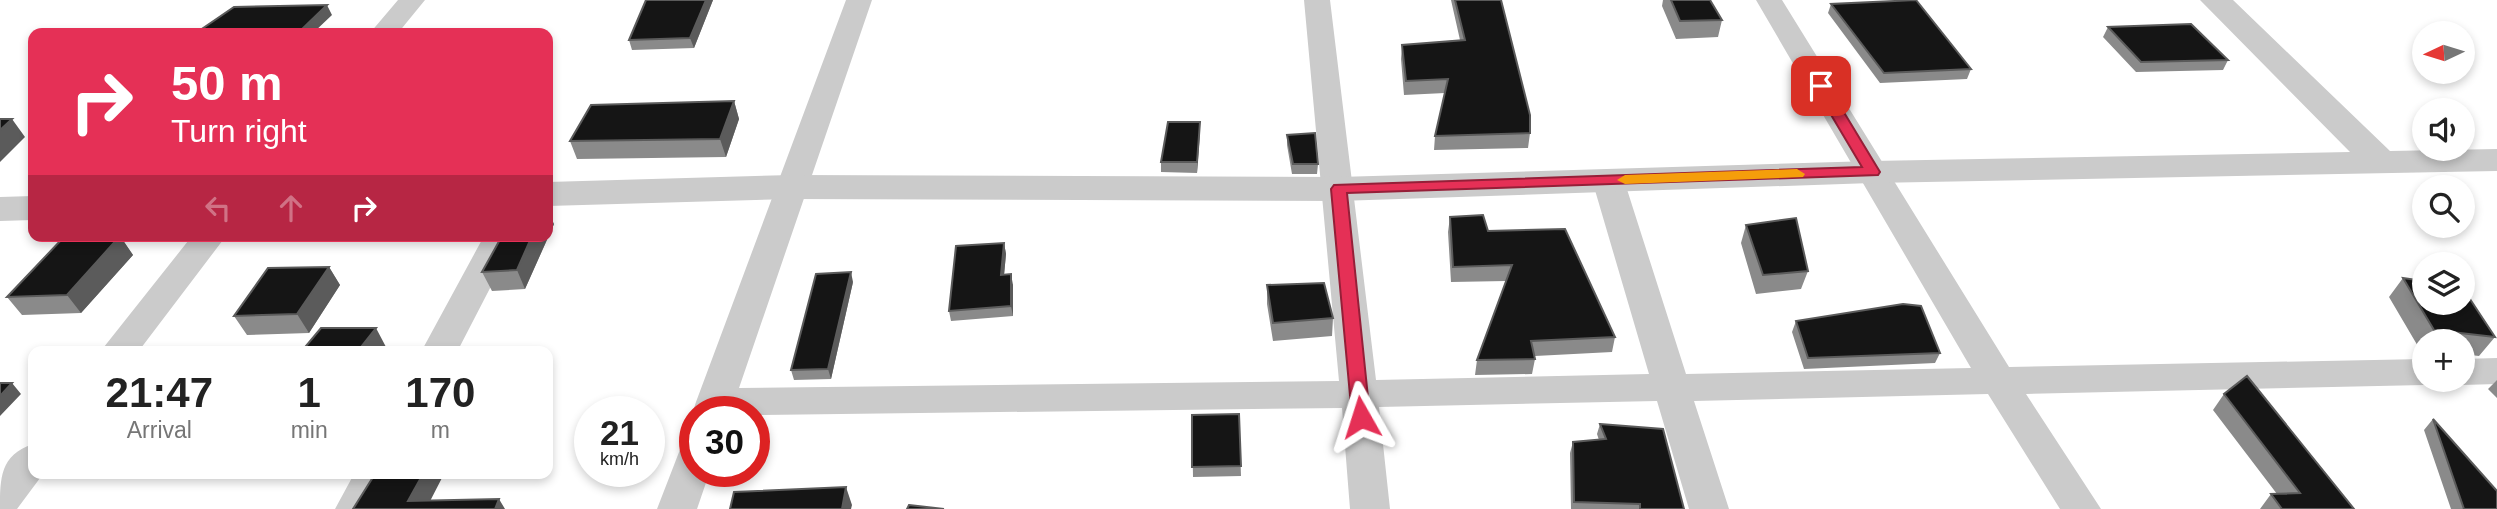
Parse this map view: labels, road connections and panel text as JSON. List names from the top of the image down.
{
  "north": "left",
  "page": {
    "map_buttons": "+",
    "turn": ["50 m", "Turn right"],
    "eta": [
      "21:47",
      "Arrival",
      "1",
      "min",
      "170",
      "m"
    ],
    "speed": "21 km/h",
    "limit": "30"
  }
}
